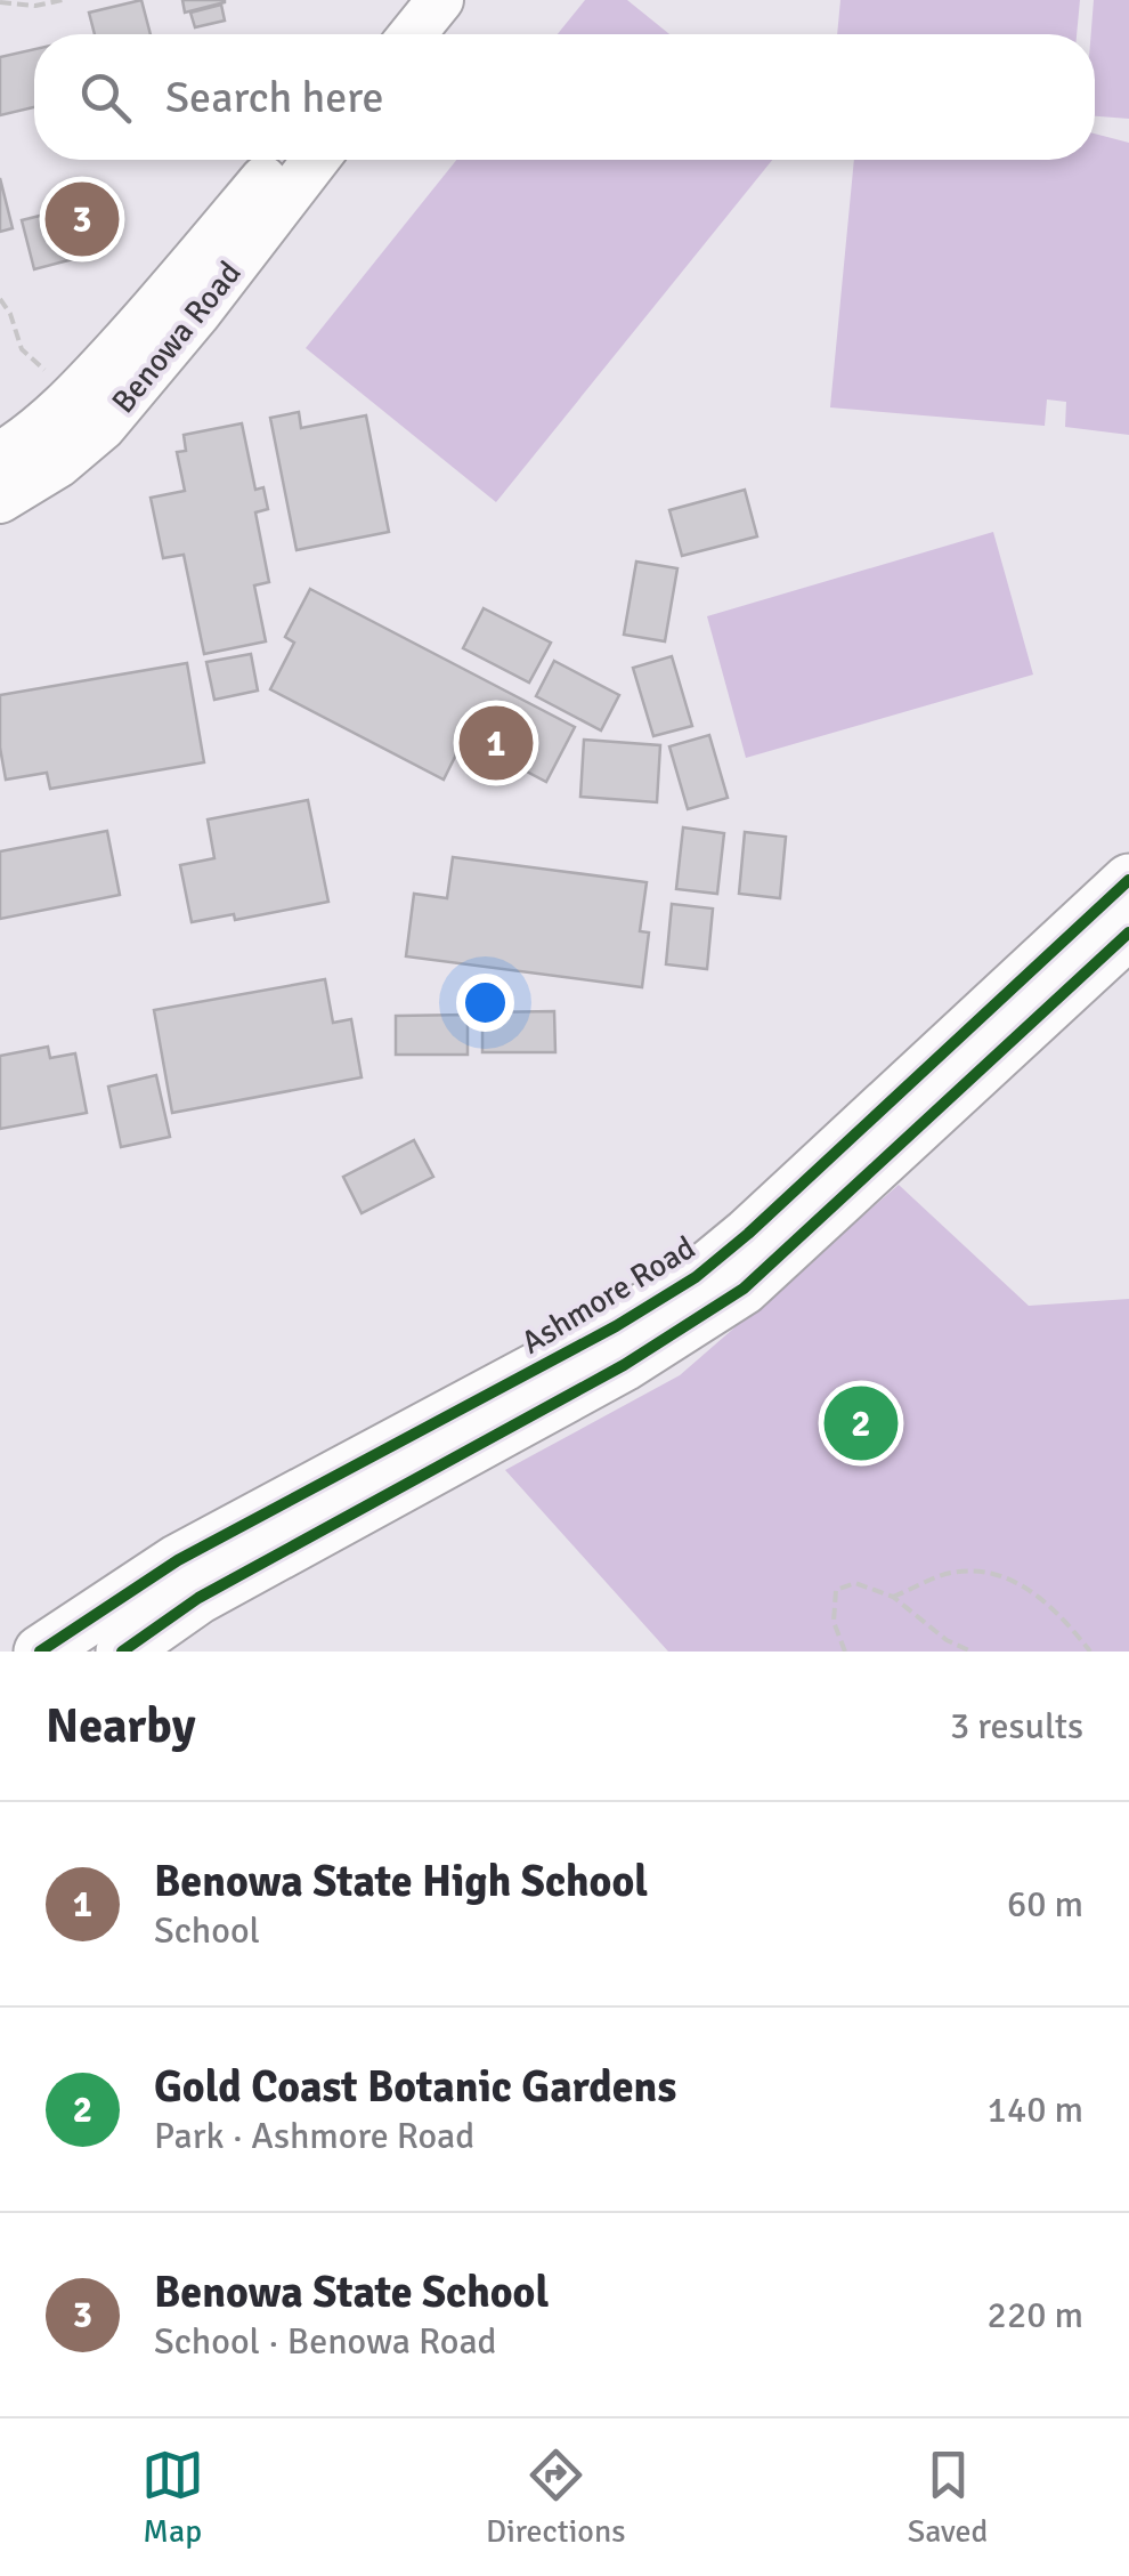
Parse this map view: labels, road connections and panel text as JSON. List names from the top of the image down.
{
  "streets": {
    "main road": ["Benowa Road", "Ashmore Road"]
  },
  "page": {
    "search": "Search here",
    "pins": ["3", "1", "2"],
    "heading": ["Nearby", "3 results"],
    "list": [
      {
        "mark": "1",
        "name": "Benowa State High School",
        "note": "School",
        "value": "60 m"
      },
      {
        "mark": "2",
        "name": "Gold Coast Botanic Gardens",
        "note": "Park · Ashmore Road",
        "value": "140 m"
      },
      {
        "mark": "3",
        "name": "Benowa State School",
        "note": "School · Benowa Road",
        "value": "220 m"
      }
    ],
    "nav": ["Map", "Directions", "Saved"]
  }
}
